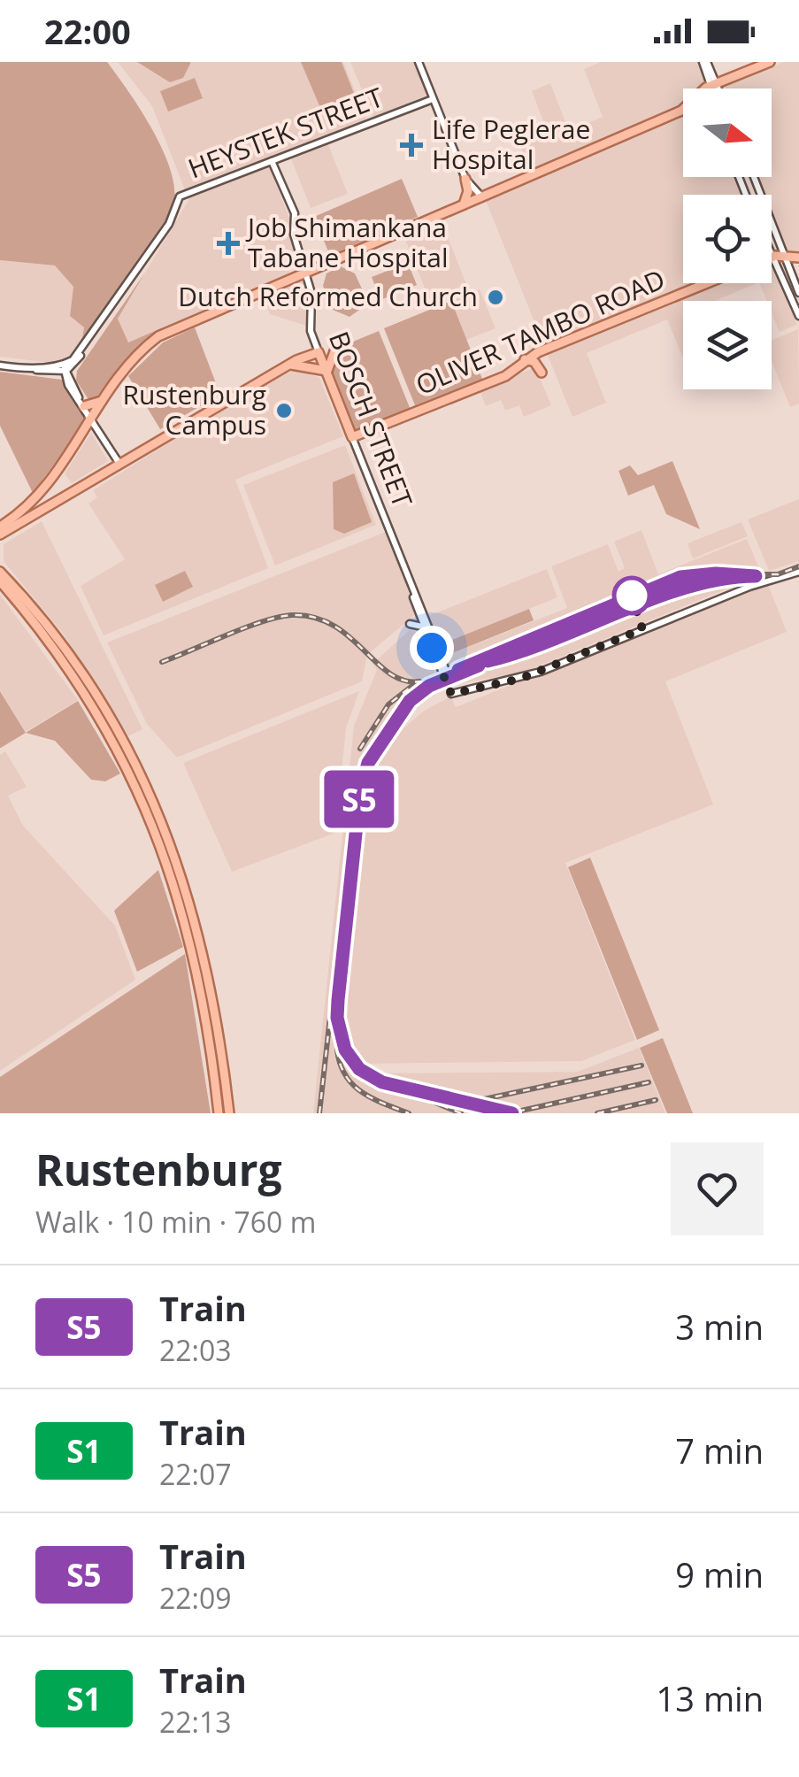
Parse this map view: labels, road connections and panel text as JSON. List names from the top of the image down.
{
  "streets": {
    "main road": ["OLIVER TAMBO ROAD", "BOSCH STREET"],
    "street": ["HEYSTEK STREET"]
  },
  "crossings": [
    ["HEYSTEK STREET", "BOSCH STREET"],
    ["OLIVER TAMBO ROAD", "BOSCH STREET"]
  ],
  "places": {
    "health": ["Life Peglerae Hospital", "Job Shimankana Tabane Hospital"],
    "other": ["Dutch Reformed Church", "Rustenburg Campus"]
  },
  "north": "right",
  "page": {
    "status": "22:00",
    "on_map": "S5",
    "heading": ["Rustenburg", "Walk · 10 min · 760 m"],
    "list": [
      {
        "mark": "S5",
        "name": "Train",
        "note": "22:03",
        "value": "3 min"
      },
      {
        "mark": "S1",
        "name": "Train",
        "note": "22:07",
        "value": "7 min"
      },
      {
        "mark": "S5",
        "name": "Train",
        "note": "22:09",
        "value": "9 min"
      },
      {
        "mark": "S1",
        "name": "Train",
        "note": "22:13",
        "value": "13 min"
      }
    ]
  }
}
